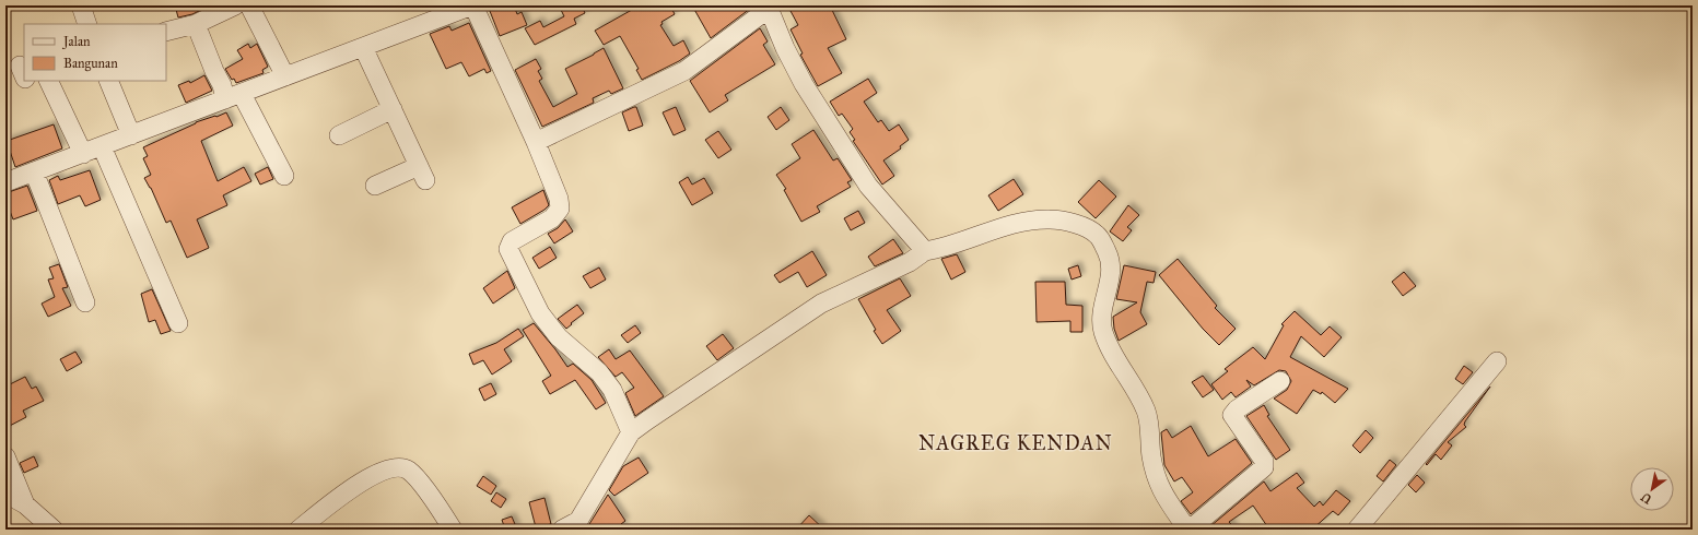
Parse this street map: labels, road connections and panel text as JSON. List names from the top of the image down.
{
  "districts": ["NAGREG KENDAN"],
  "legend": ["Jalan", "Bangunan"],
  "north": "bottom left"
}
